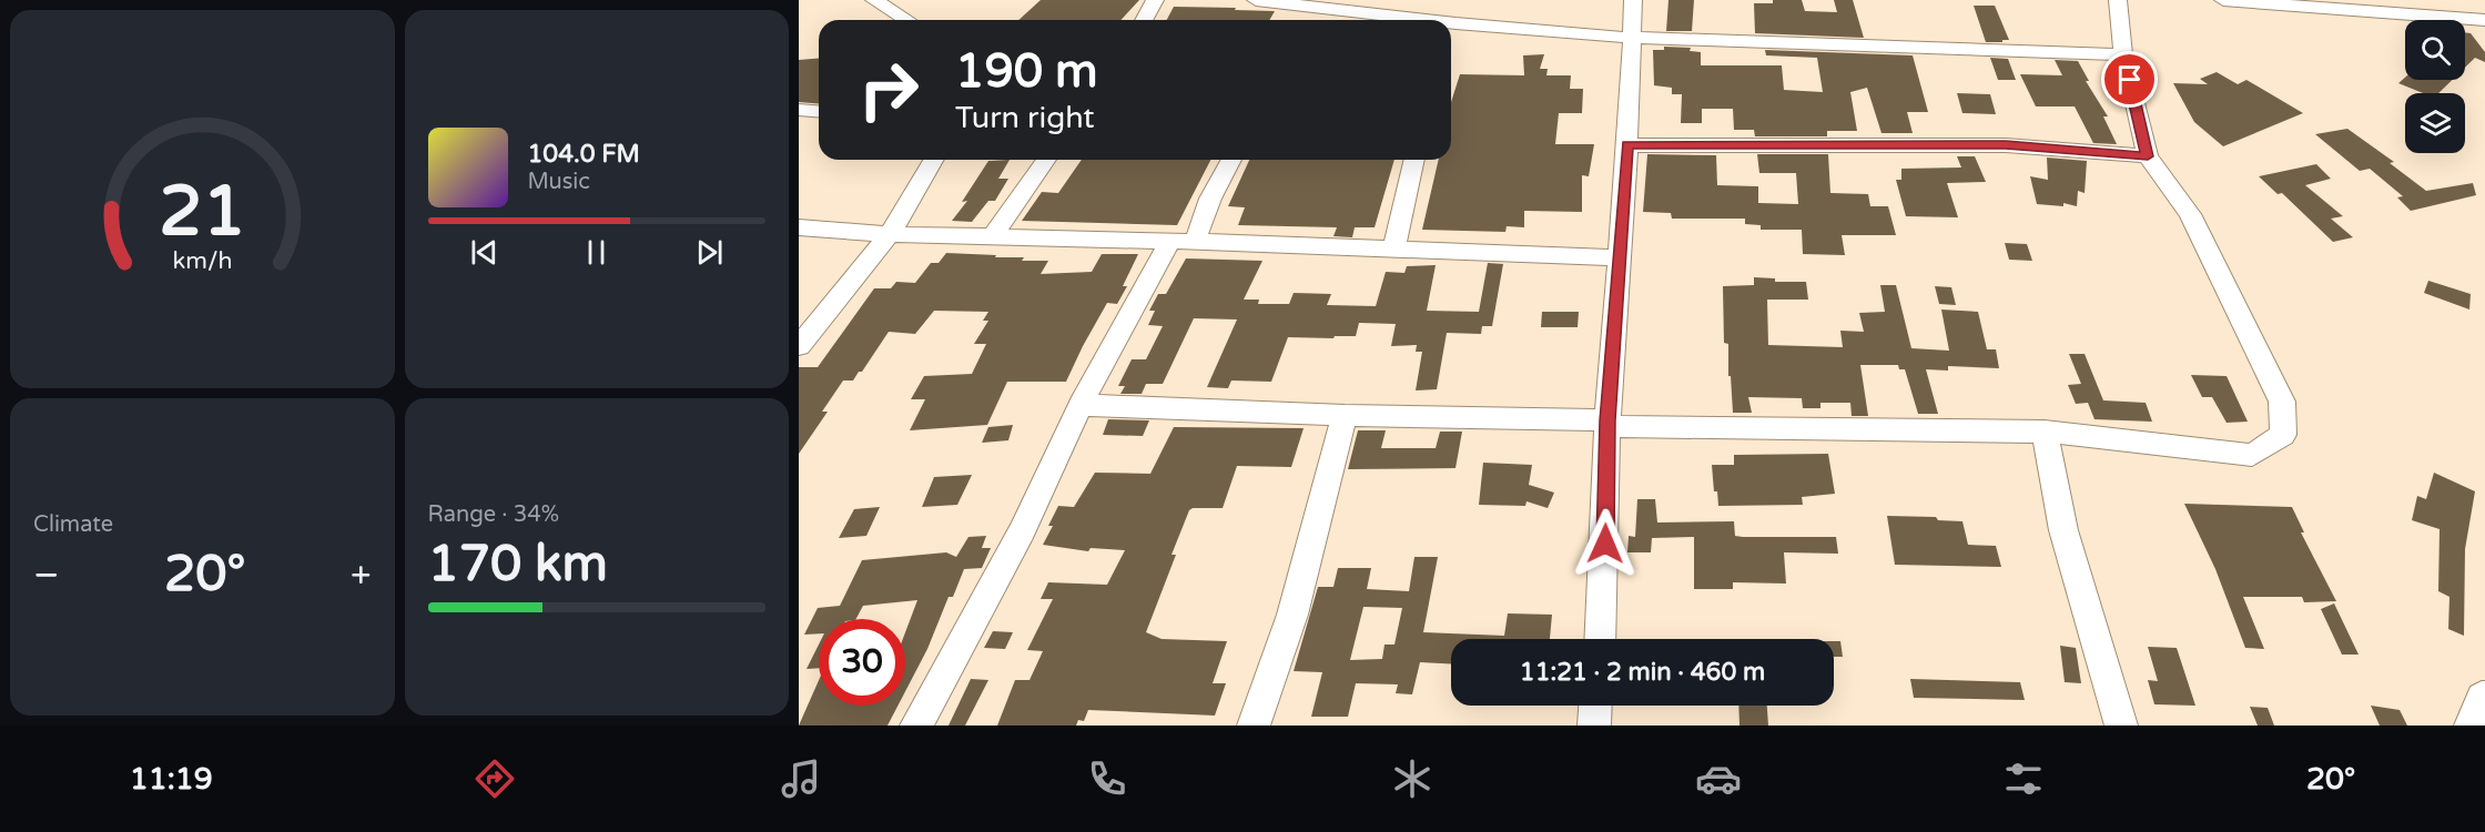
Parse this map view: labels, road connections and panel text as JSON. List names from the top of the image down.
{
  "page": {
    "turn": ["190 m", "Turn right"],
    "song": ["104.0 FM", "Music"],
    "tile": [
      "Climate",
      ["Range · 34%", "170 km"]
    ],
    "heat": ["−", "20°", "+"],
    "limit": "30",
    "trip": "11:21 · 2 min · 460 m",
    "tabs": ["11:19", "20°"],
    "gauge": ["21", "km/h"]
  }
}
